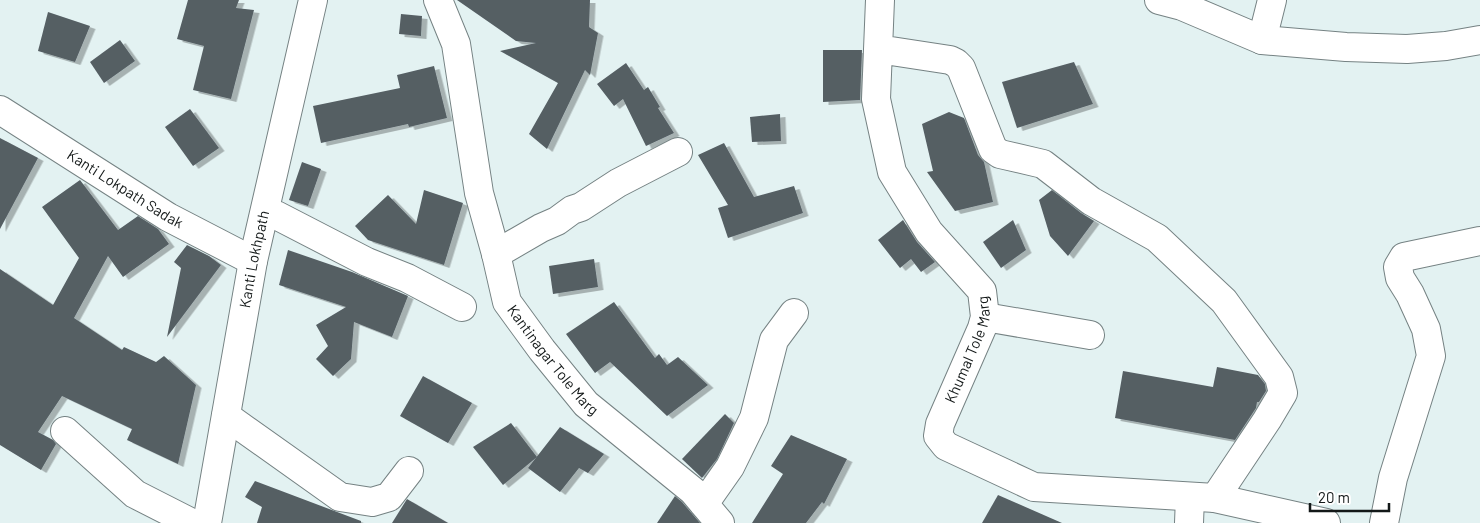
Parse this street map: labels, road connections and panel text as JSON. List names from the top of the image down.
{
  "streets": {
    "street": [
      "Kanti Lokpath Sadak",
      "Kanti Lokhpath",
      "Khumal Tole Marg",
      "Kantinagar Tole Marg"
    ]
  },
  "crossings": [
    ["Kanti Lokpath Sadak", "Kanti Lokhpath"]
  ],
  "scale_bar": "20 m"
}
